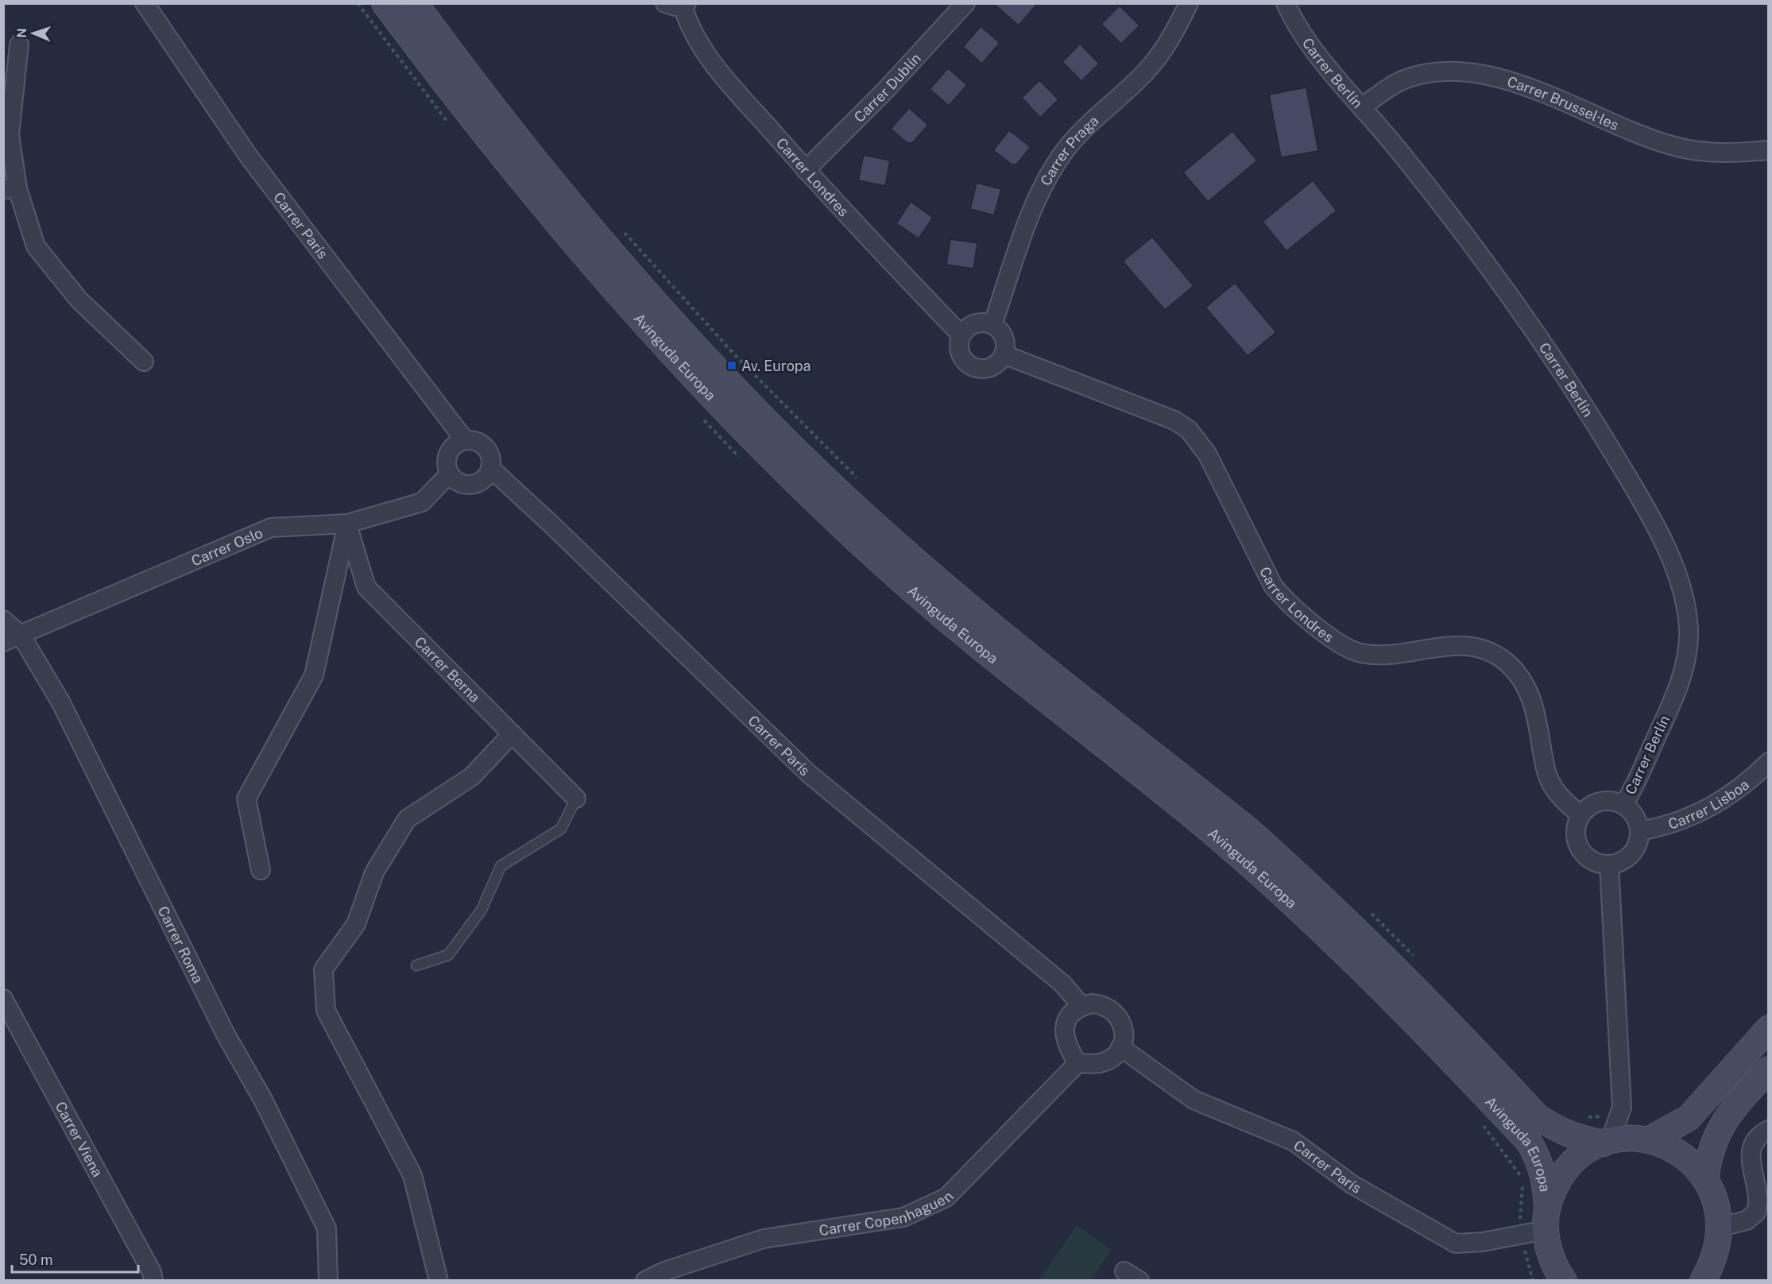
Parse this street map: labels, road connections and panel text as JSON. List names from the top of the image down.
{
  "streets": {
    "main road": ["Avinguda Europa"],
    "street": [
      "Carrer Berlín",
      "Carrer Dublín",
      "Carrer Brussel·les",
      "Carrer Praga",
      "Carrer Londres",
      "Carrer París",
      "Carrer Oslo",
      "Carrer Berna",
      "Carrer Lisboa",
      "Carrer Roma",
      "Carrer Viena",
      "Carrer Copenhaguen"
    ]
  },
  "crossings": [
    ["Carrer Berlín", "Carrer Brussel·les"],
    ["Carrer Berlín", "Carrer Londres"],
    ["Carrer Berlín", "Carrer Lisboa"],
    ["Carrer Dublín", "Carrer Londres"],
    ["Carrer Praga", "Carrer Londres"],
    ["Carrer Londres", "Carrer Lisboa"],
    ["Carrer París", "Avinguda Europa"],
    ["Carrer París", "Carrer Oslo"],
    ["Carrer París", "Carrer Copenhaguen"],
    ["Carrer Oslo", "Carrer Berna"],
    ["Carrer Oslo", "Carrer Roma"]
  ],
  "places": {
    "transit": ["Av. Europa"]
  },
  "scale_bar": "50 m",
  "north": "left"
}
